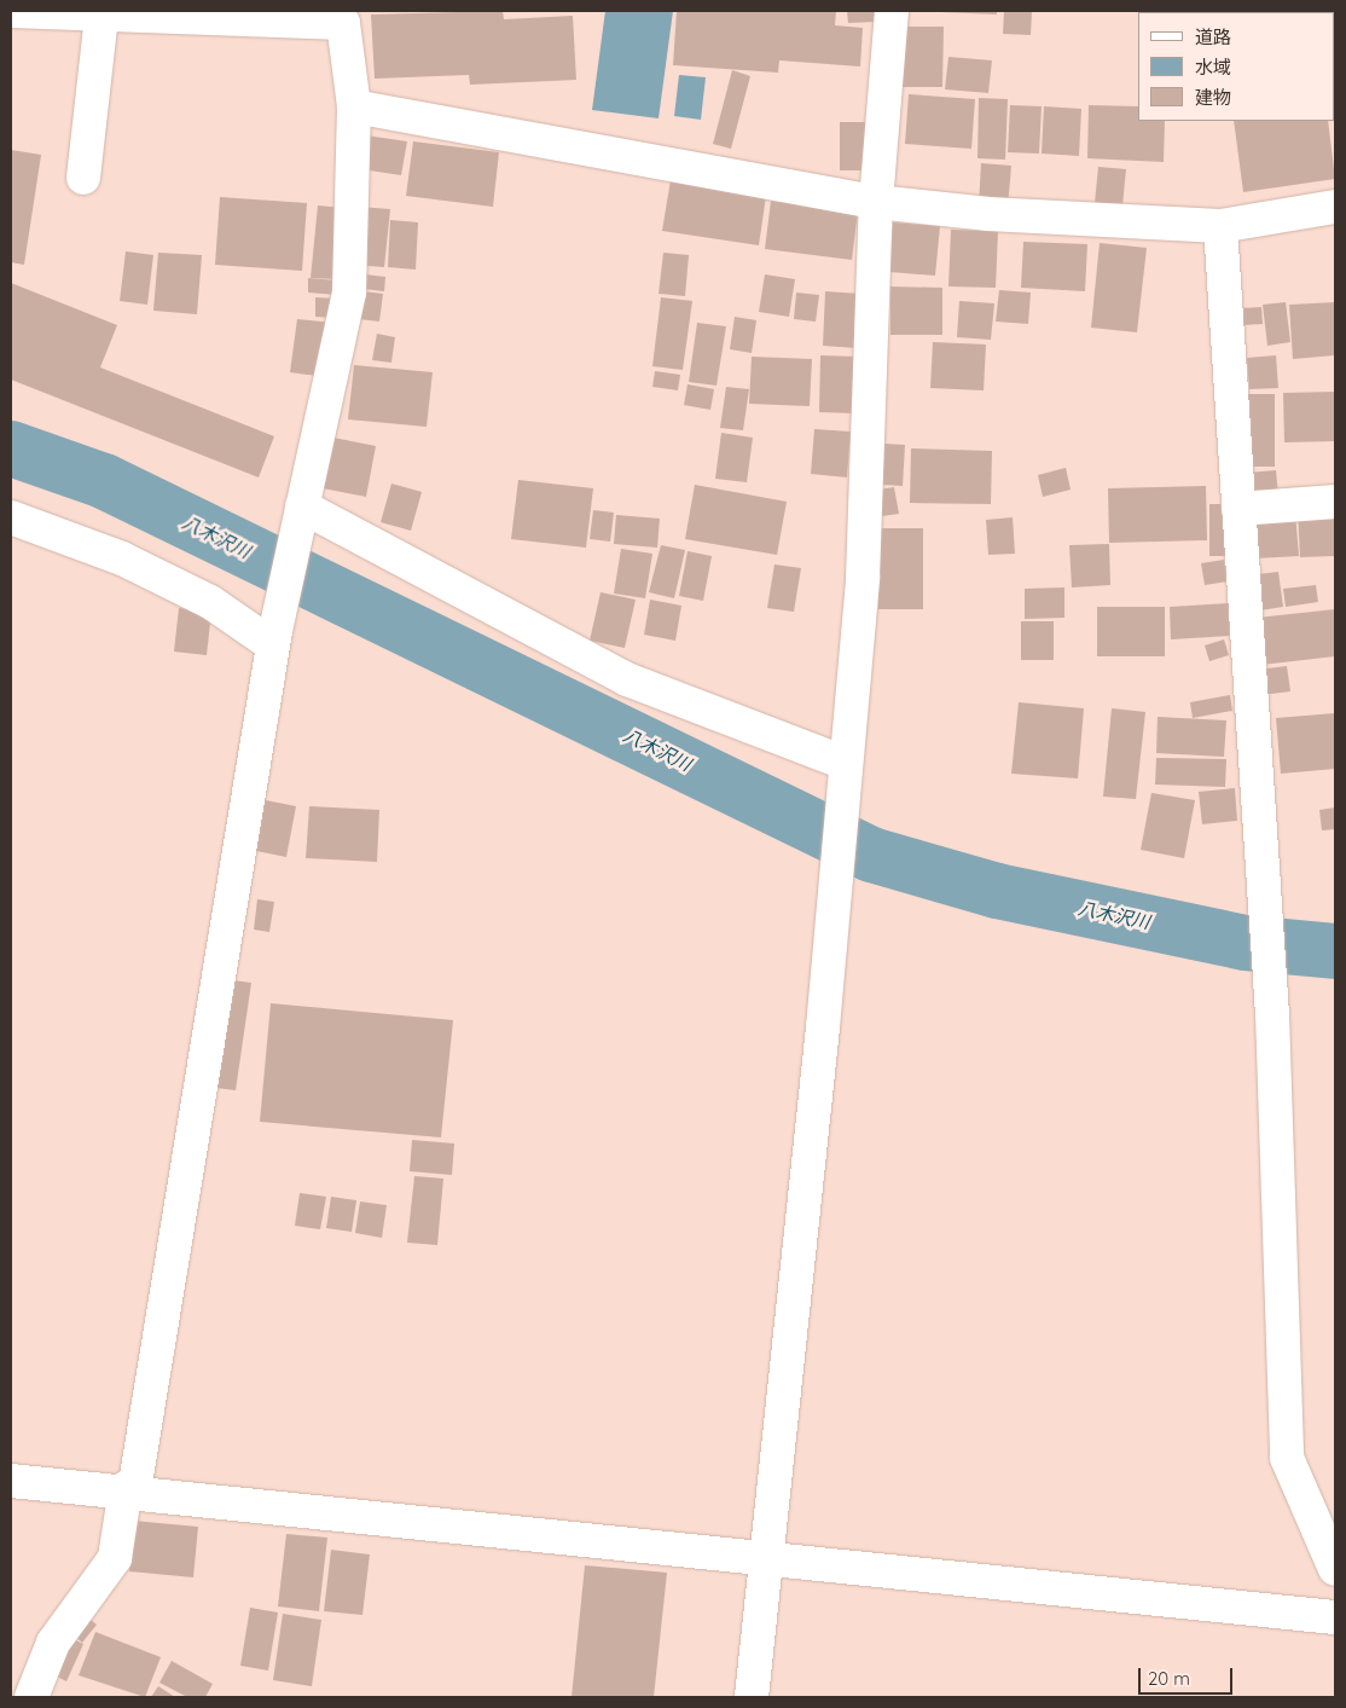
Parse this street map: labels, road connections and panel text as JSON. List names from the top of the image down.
{
  "water": ["八木沢川"],
  "legend": ["道路", "水域", "建物"],
  "scale_bar": "20 m"
}
